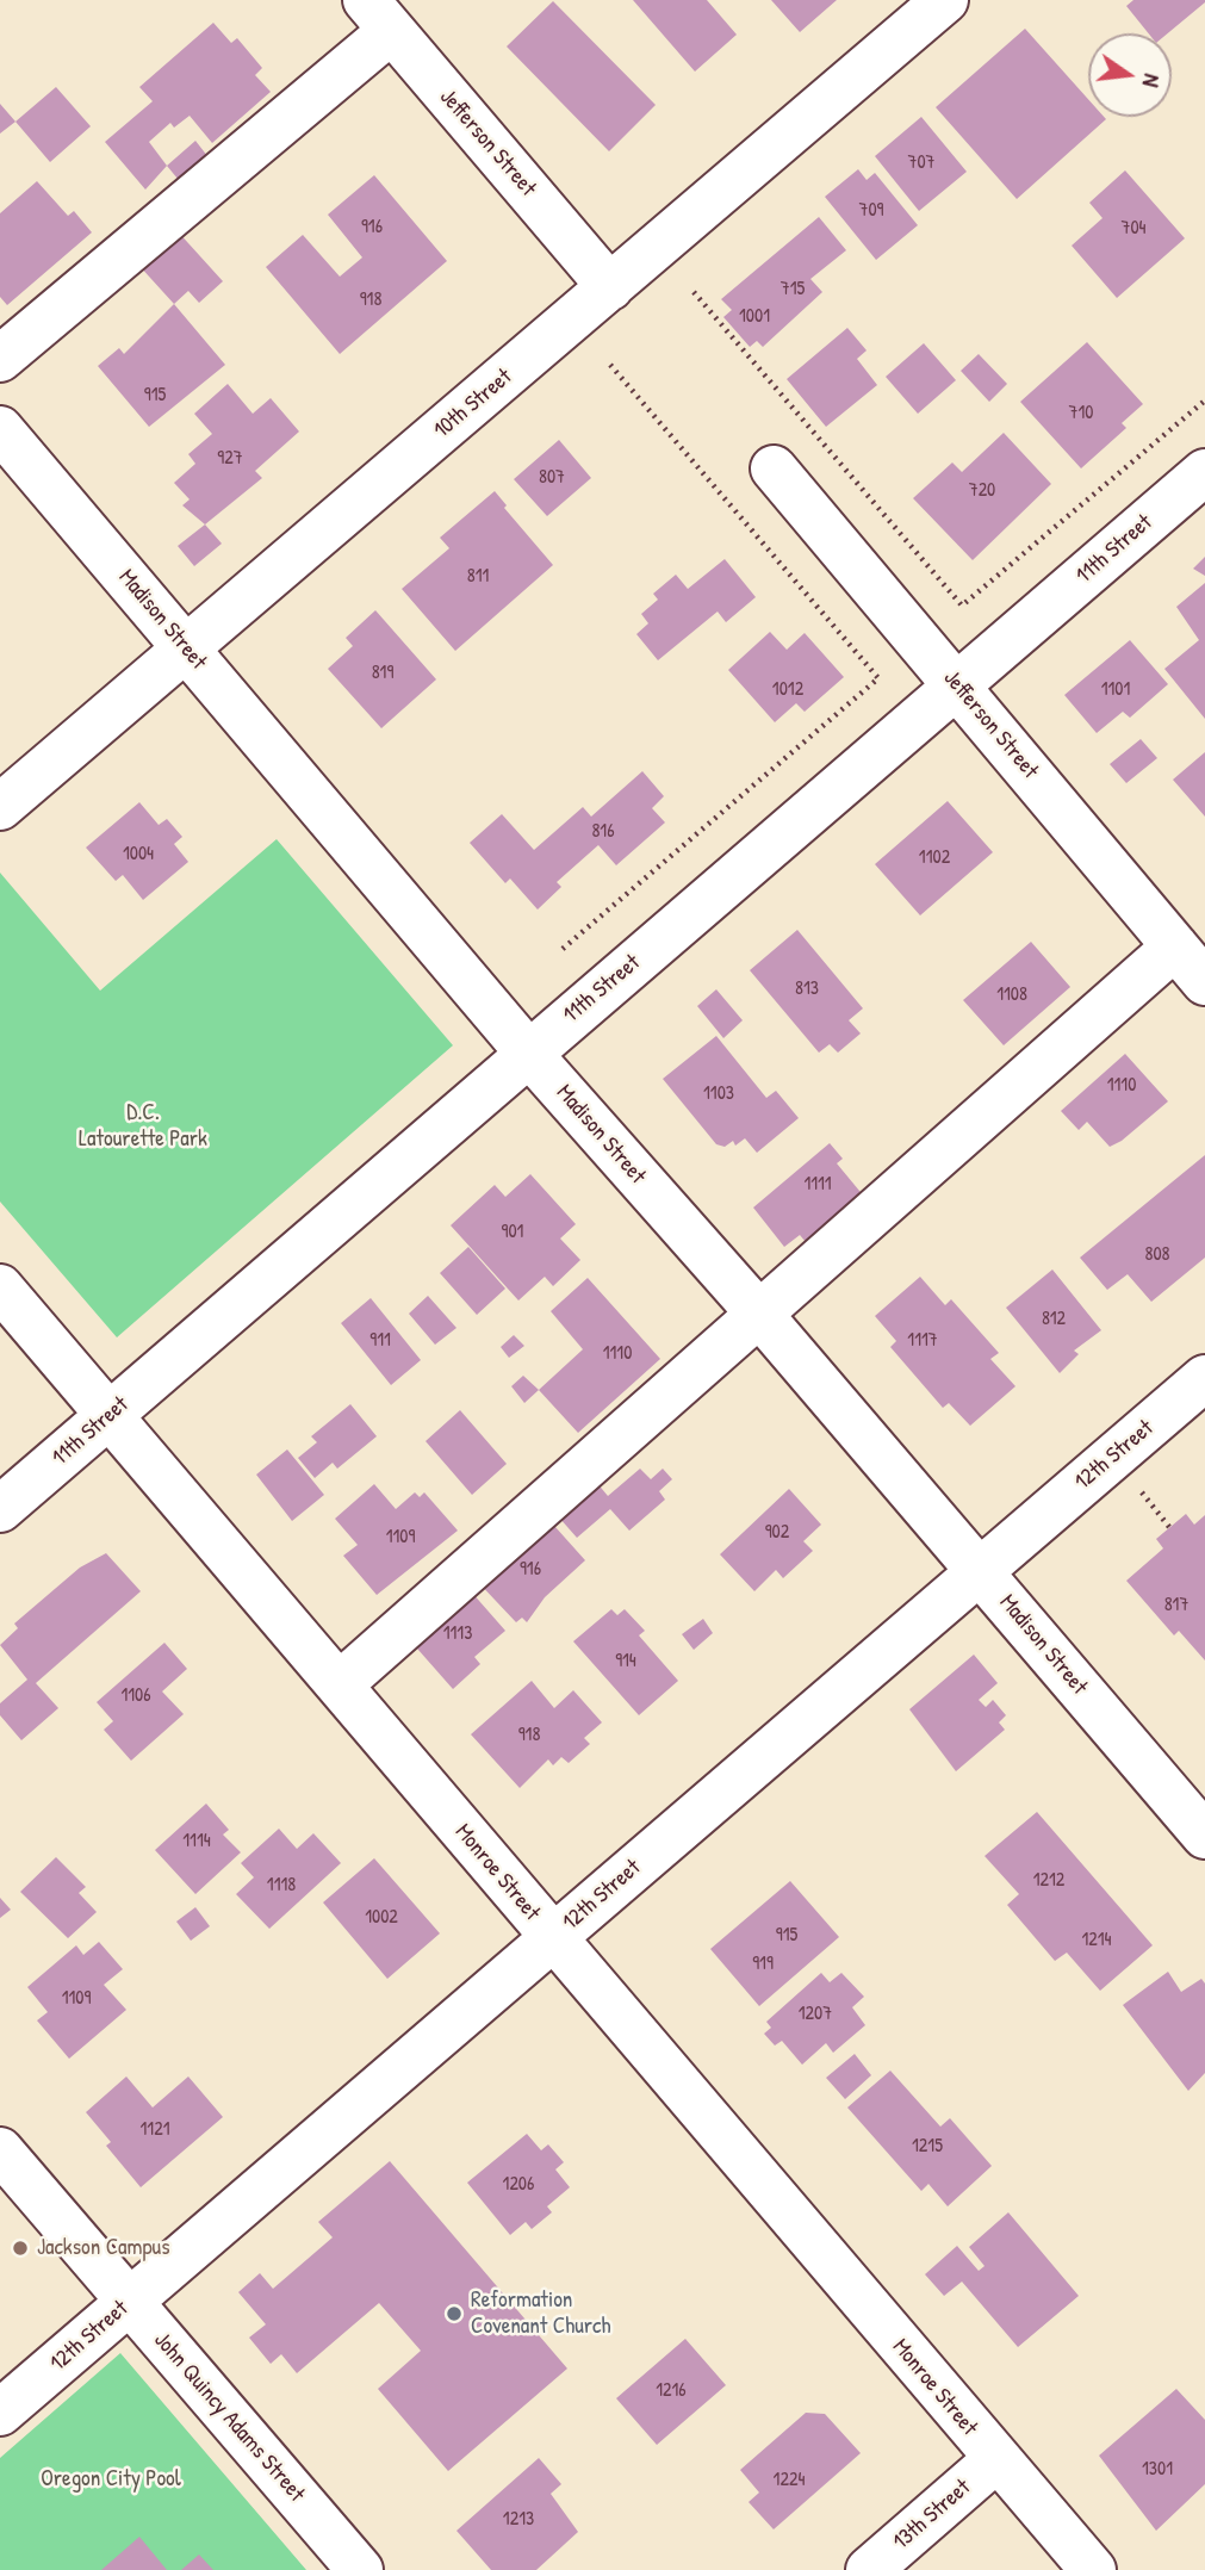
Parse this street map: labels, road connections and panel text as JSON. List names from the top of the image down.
{
  "streets": {
    "street": [
      "Jefferson Street",
      "10th Street",
      "11th Street",
      "Madison Street",
      "12th Street",
      "Monroe Street",
      "John Quincy Adams Street",
      "13th Street"
    ]
  },
  "crossings": [
    ["Jefferson Street", "10th Street"],
    ["Jefferson Street", "11th Street"],
    ["10th Street", "Madison Street"],
    ["11th Street", "Madison Street"],
    ["11th Street", "Monroe Street"],
    ["Madison Street", "12th Street"],
    ["12th Street", "Monroe Street"],
    ["12th Street", "John Quincy Adams Street"],
    ["Monroe Street", "13th Street"]
  ],
  "parks": ["D.C. Latourette Park", "Oregon City Pool"],
  "places": ["Jackson Campus", "Reformation Covenant Church"],
  "house_numbers": [
    "707",
    "709",
    "916",
    "704",
    "715",
    "918",
    "1001",
    "915",
    "710",
    "927",
    "807",
    "720",
    "811",
    "819",
    "1012",
    "1101",
    "816",
    "1004",
    "1102",
    "813",
    "1108",
    "1110",
    "1103",
    "1111",
    "901",
    "808",
    "812",
    "911",
    "1117",
    "1110",
    "902",
    "1109",
    "916",
    "817",
    "1113",
    "914",
    "1106",
    "918",
    "1114",
    "1212",
    "1118",
    "1002",
    "915",
    "1214",
    "919",
    "1109",
    "1207",
    "1121",
    "1215",
    "1206",
    "1216",
    "1301",
    "1224",
    "1213"
  ],
  "north": "right"
}
